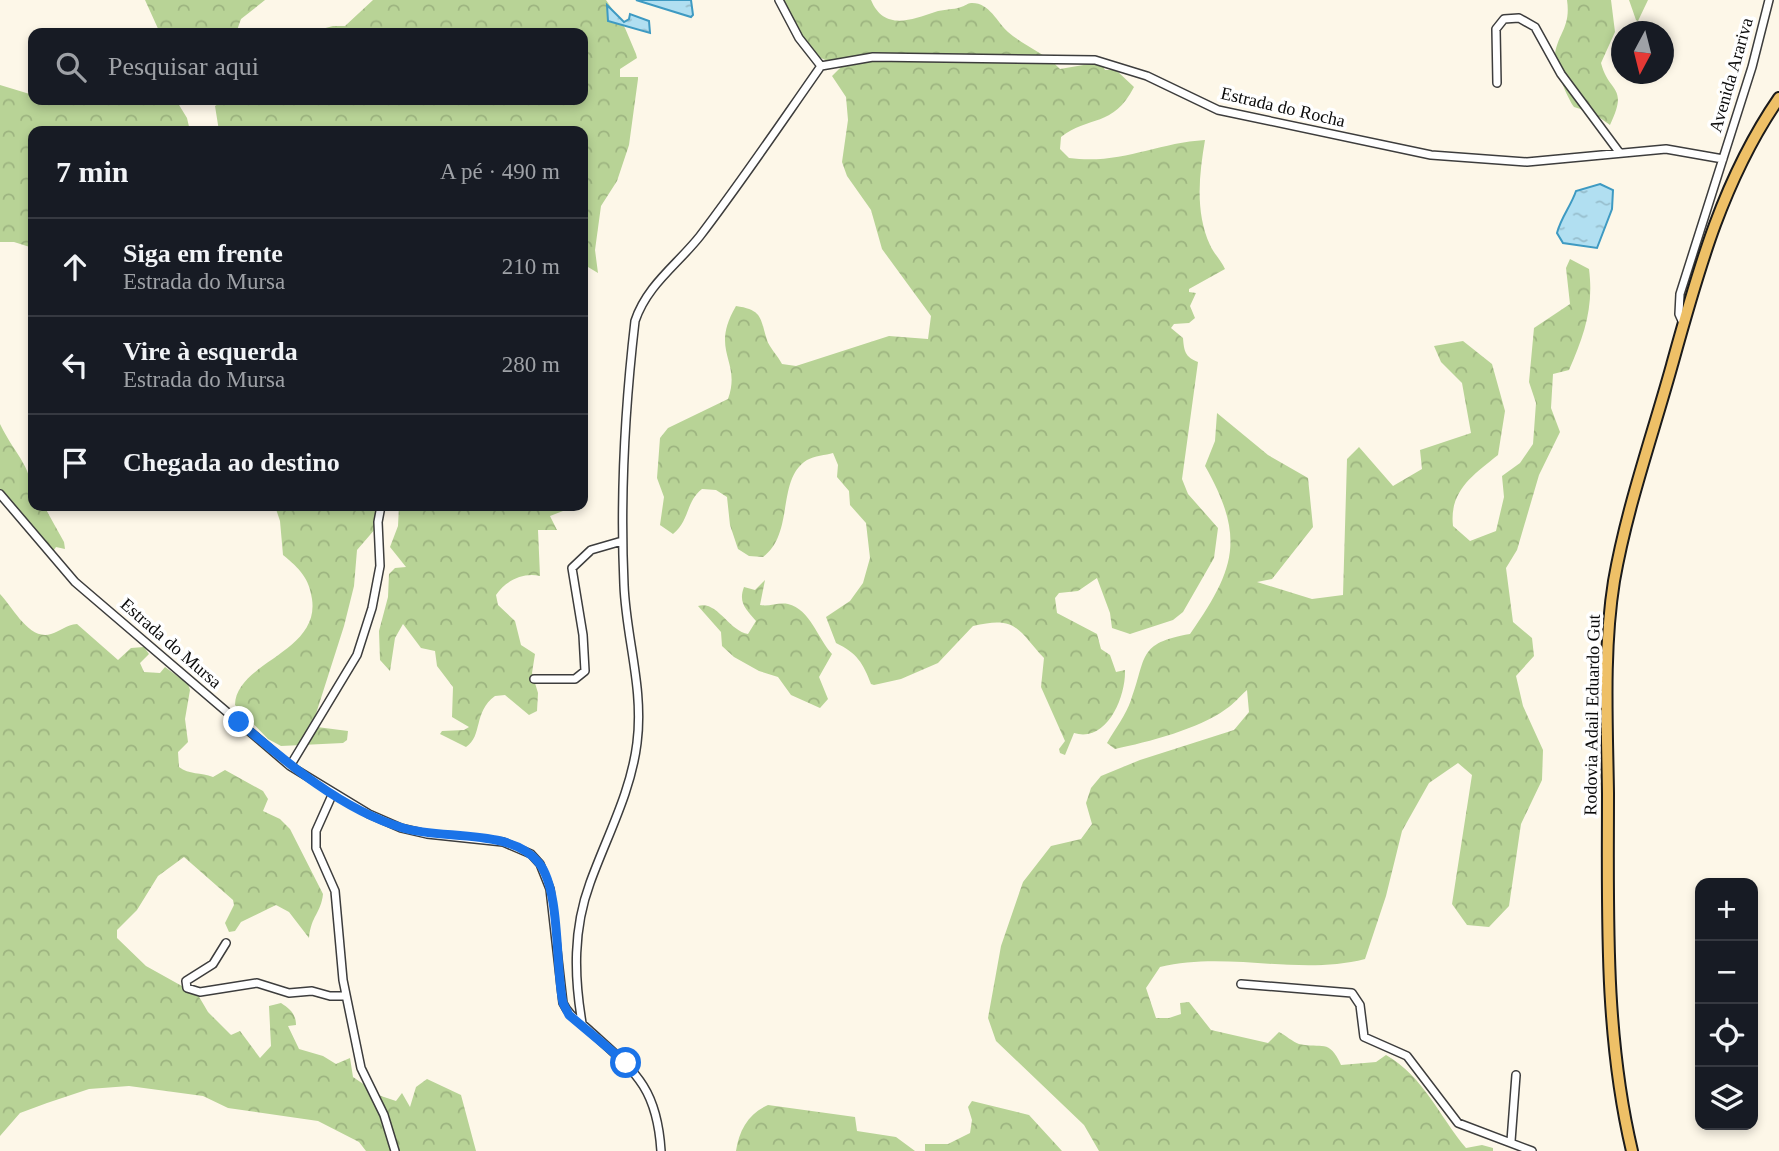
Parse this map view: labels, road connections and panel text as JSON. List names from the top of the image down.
{
  "streets": {
    "main road": ["Rodovia Adail Eduardo Gut"],
    "street": ["Avenida Arariva", "Estrada do Rocha", "Estrada do Mursa"]
  },
  "crossings": [
    ["Avenida Arariva", "Estrada do Rocha"],
    ["Avenida Arariva", "Rodovia Adail Eduardo Gut"]
  ],
  "north": "bottom",
  "page": {
    "search": "Pesquisar aqui",
    "heading": ["7 min", "A pé · 490 m"],
    "list": [
      ["Siga em frente", "Estrada do Mursa", "210 m"],
      ["Vire à esquerda", "Estrada do Mursa", "280 m"],
      "Chegada ao destino"
    ],
    "map_buttons": ["+", "−"]
  }
}
